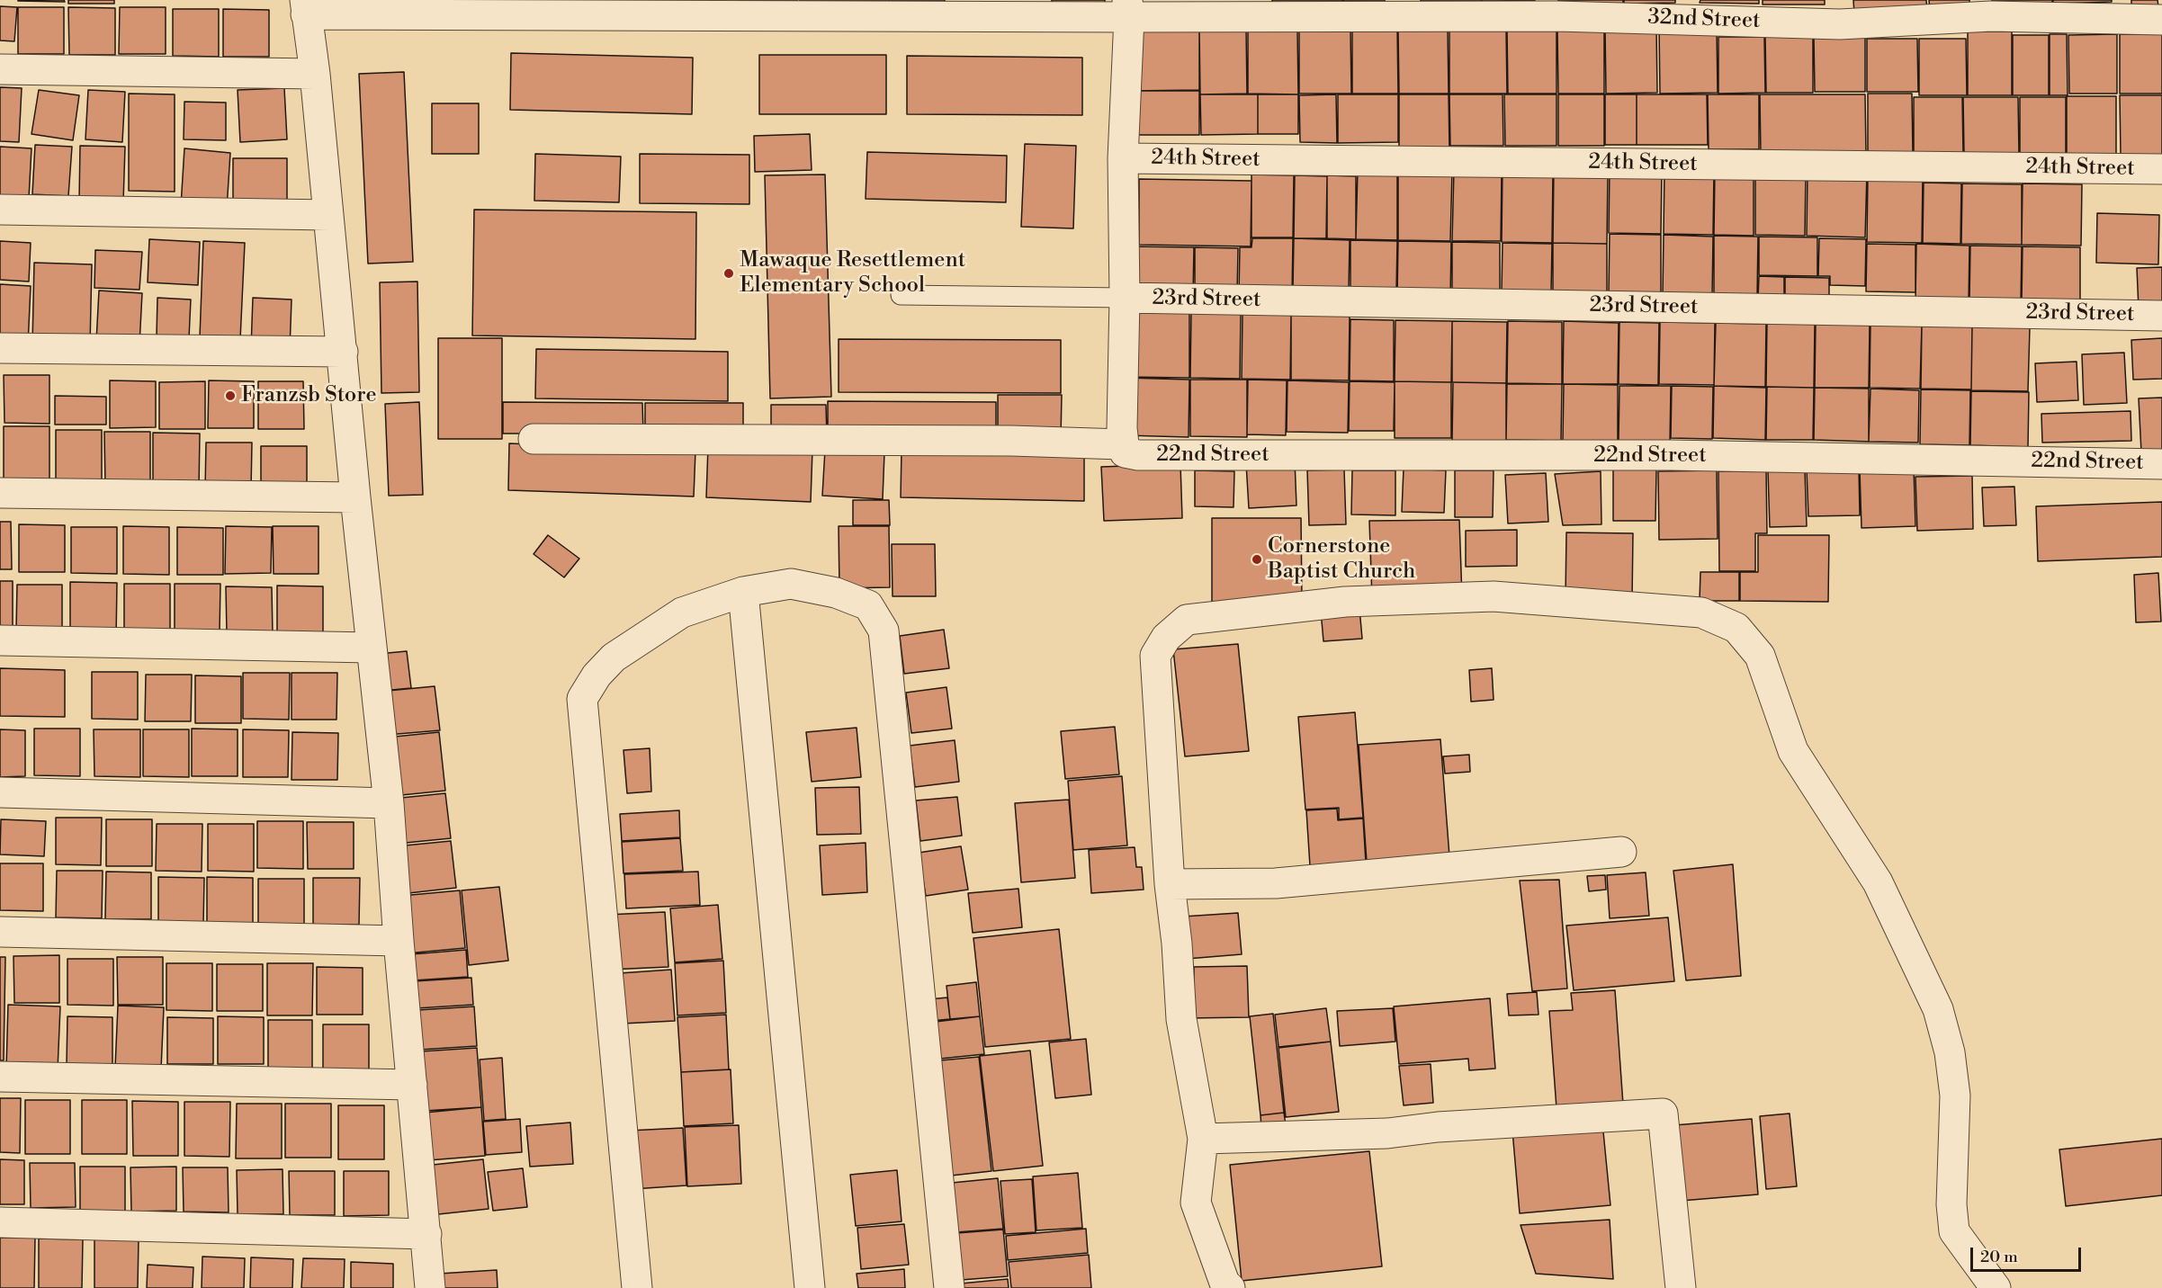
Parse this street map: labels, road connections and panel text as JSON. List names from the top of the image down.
{
  "streets": {
    "street": [
      "32nd Street",
      "24th Street",
      "23rd Street",
      "22nd Street"
    ]
  },
  "places": ["Mawaque Resettlement Elementary School", "Franzsb Store", "Cornerstone Baptist Church"],
  "scale_bar": "20 m"
}
